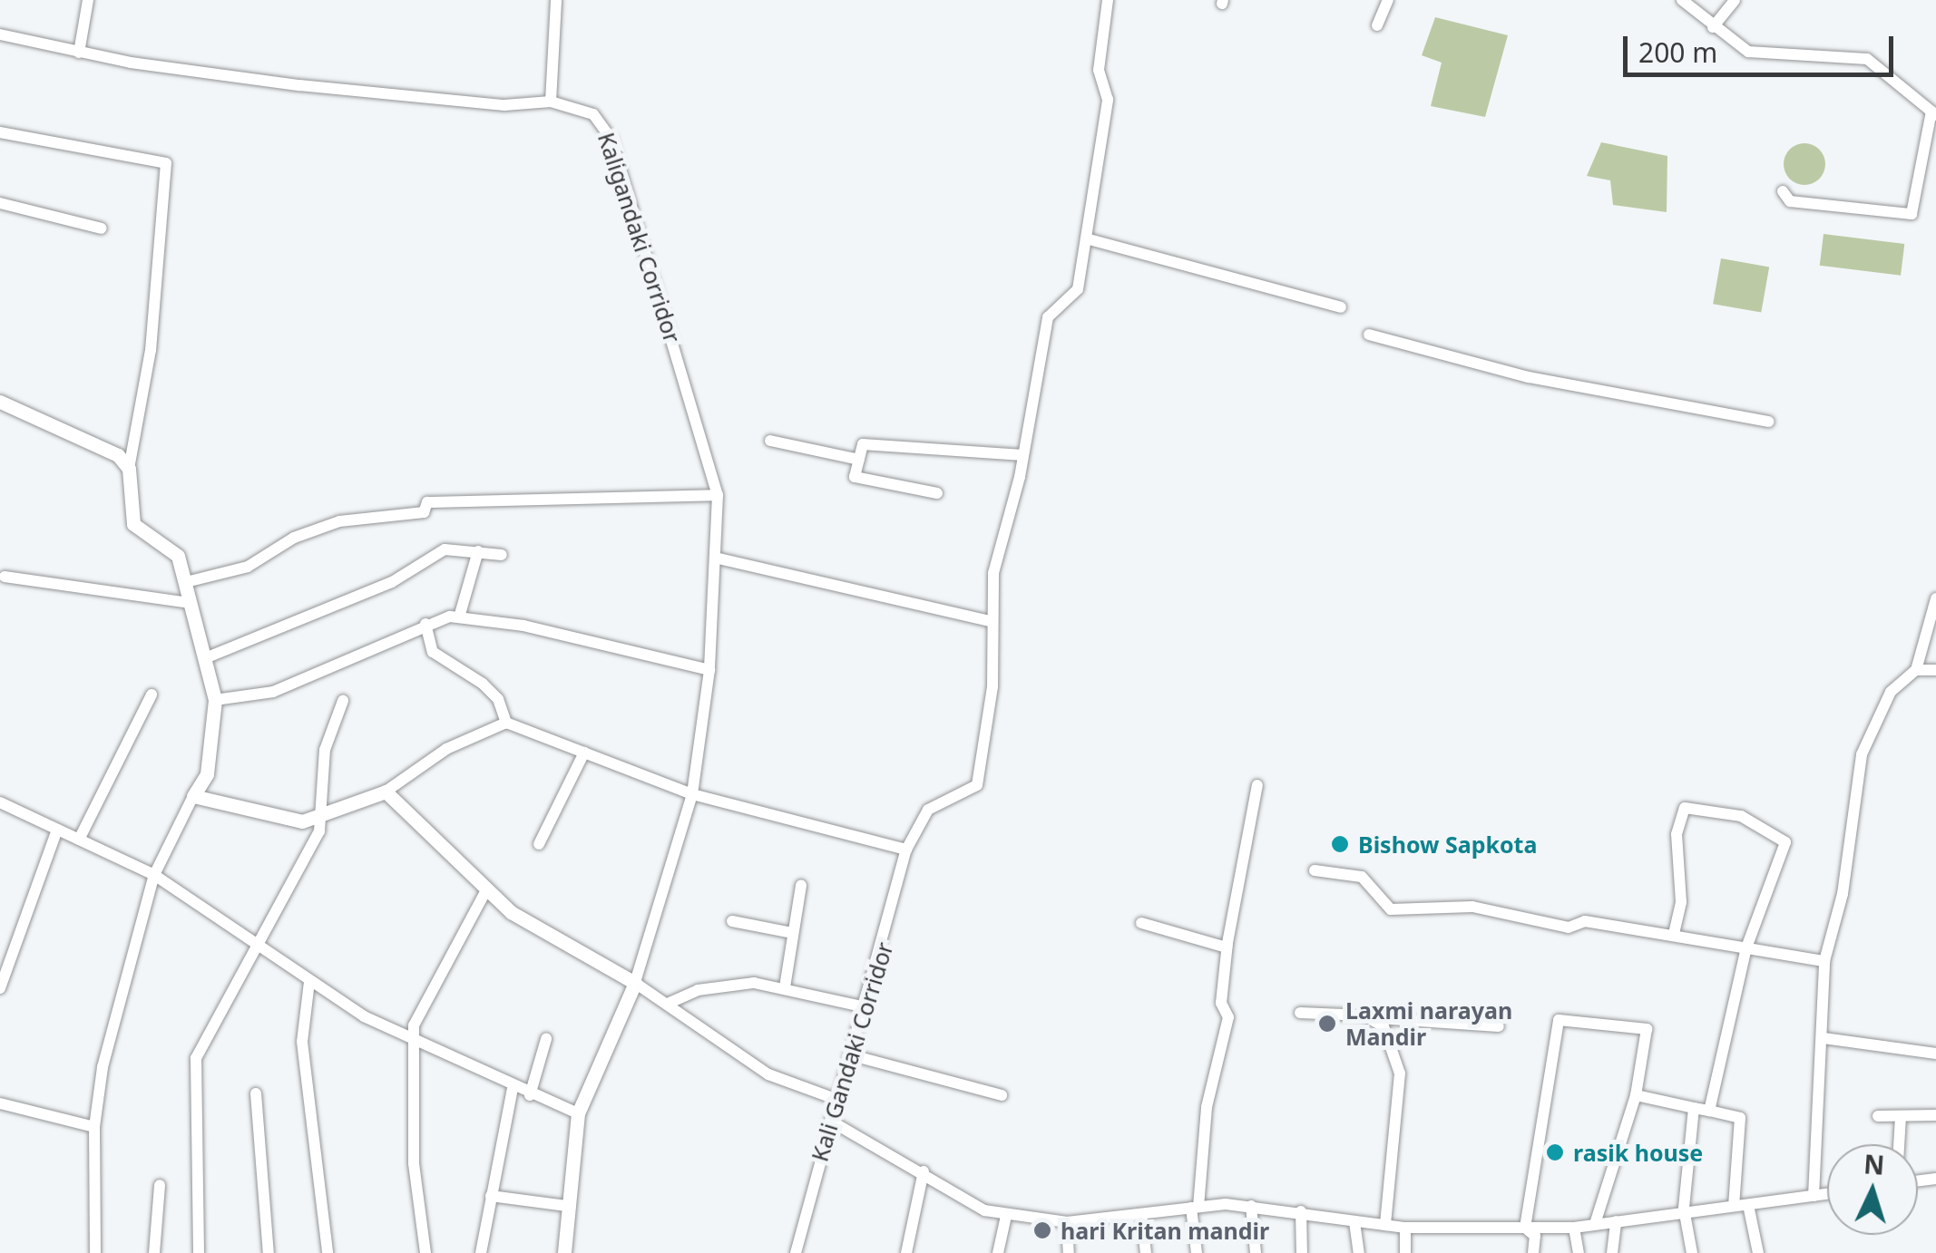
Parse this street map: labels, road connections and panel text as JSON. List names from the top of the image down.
{
  "streets": {
    "street": ["Kaligandaki Corridor", "Kali Gandaki Corridor"]
  },
  "places": [
    "Bishow Sapkota",
    "Laxmi narayan Mandir",
    "rasik house",
    "hari Kritan mandir"
  ],
  "scale_bar": "200 m",
  "north": "top"
}
